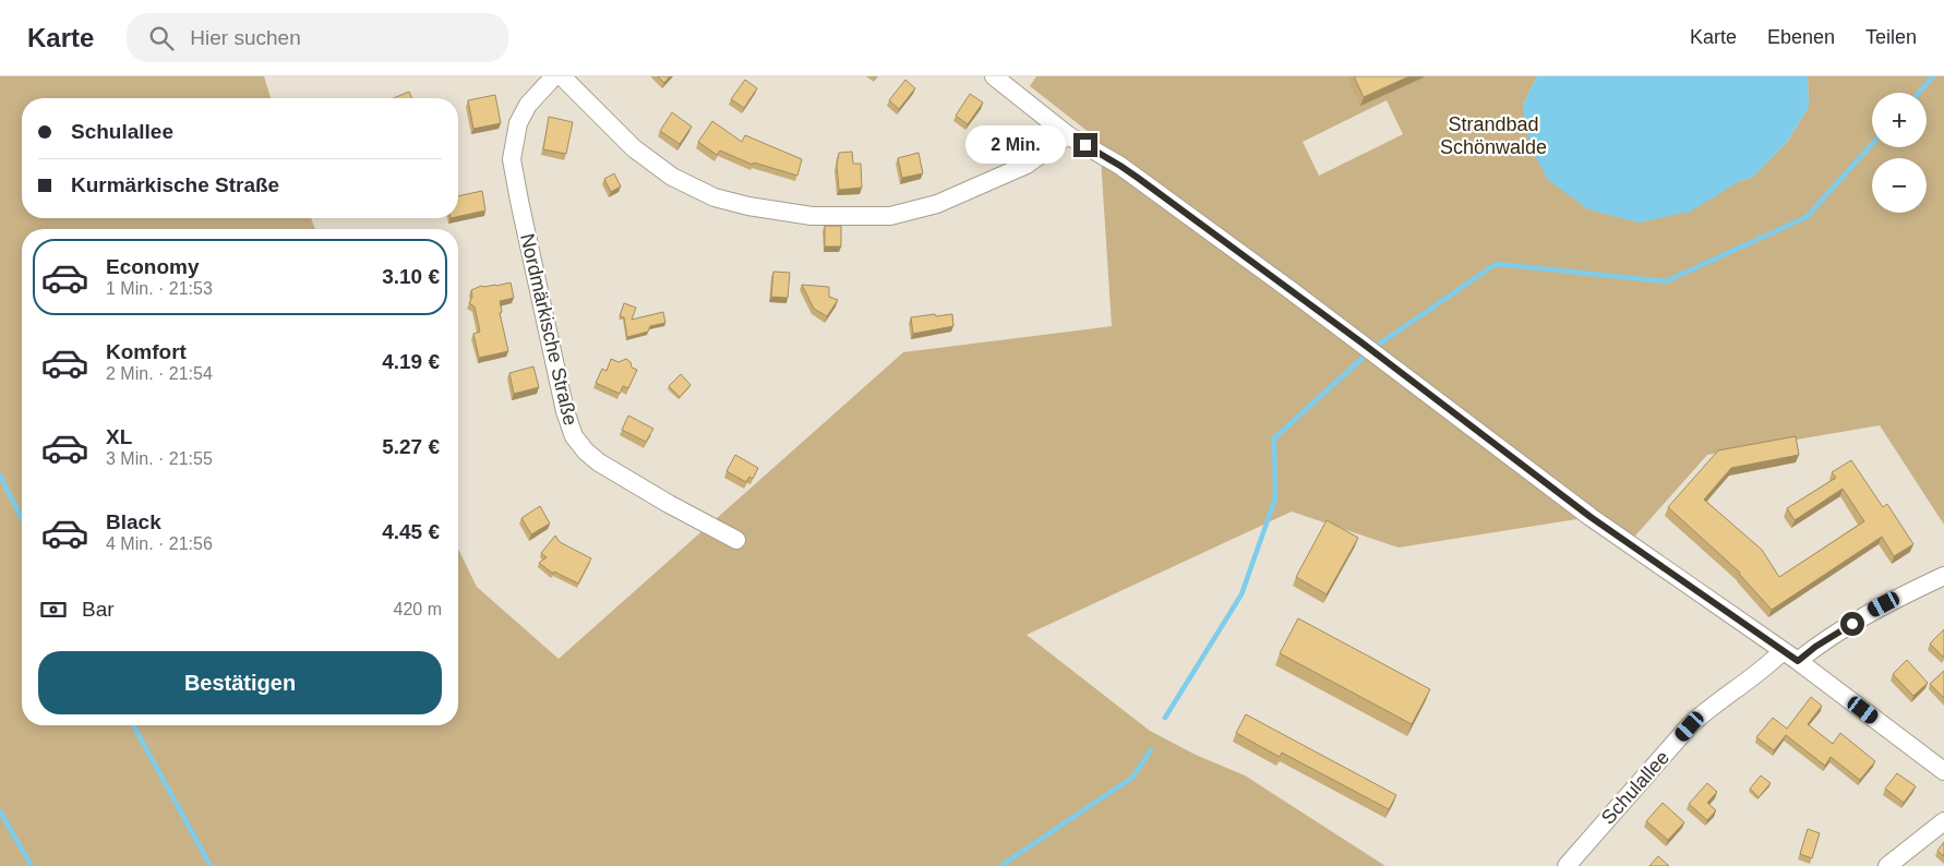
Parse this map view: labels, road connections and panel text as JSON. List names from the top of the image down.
{
  "streets": {
    "street": ["Nordmärkische Straße", "Schulallee"]
  },
  "parks": ["Strandbad Schönwalde"],
  "page": {
    "header": "Karte",
    "search": "Hier suchen",
    "nav": ["Karte", "Ebenen", "Teilen"],
    "map_buttons": ["+", "−"],
    "banner": ["Schulallee", "Kurmärkische Straße"],
    "bubble": "2 Min.",
    "list": [
      {
        "name": "Economy",
        "note": "1 Min. · 21:53",
        "value": "3.10 €"
      },
      {
        "name": "Komfort",
        "note": "2 Min. · 21:54",
        "value": "4.19 €"
      },
      {
        "name": "XL",
        "note": "3 Min. · 21:55",
        "value": "5.27 €"
      },
      {
        "name": "Black",
        "note": "4 Min. · 21:56",
        "value": "4.45 €"
      }
    ],
    "pay": ["Bar", "420 m"],
    "buttons": "Bestätigen"
  }
}
